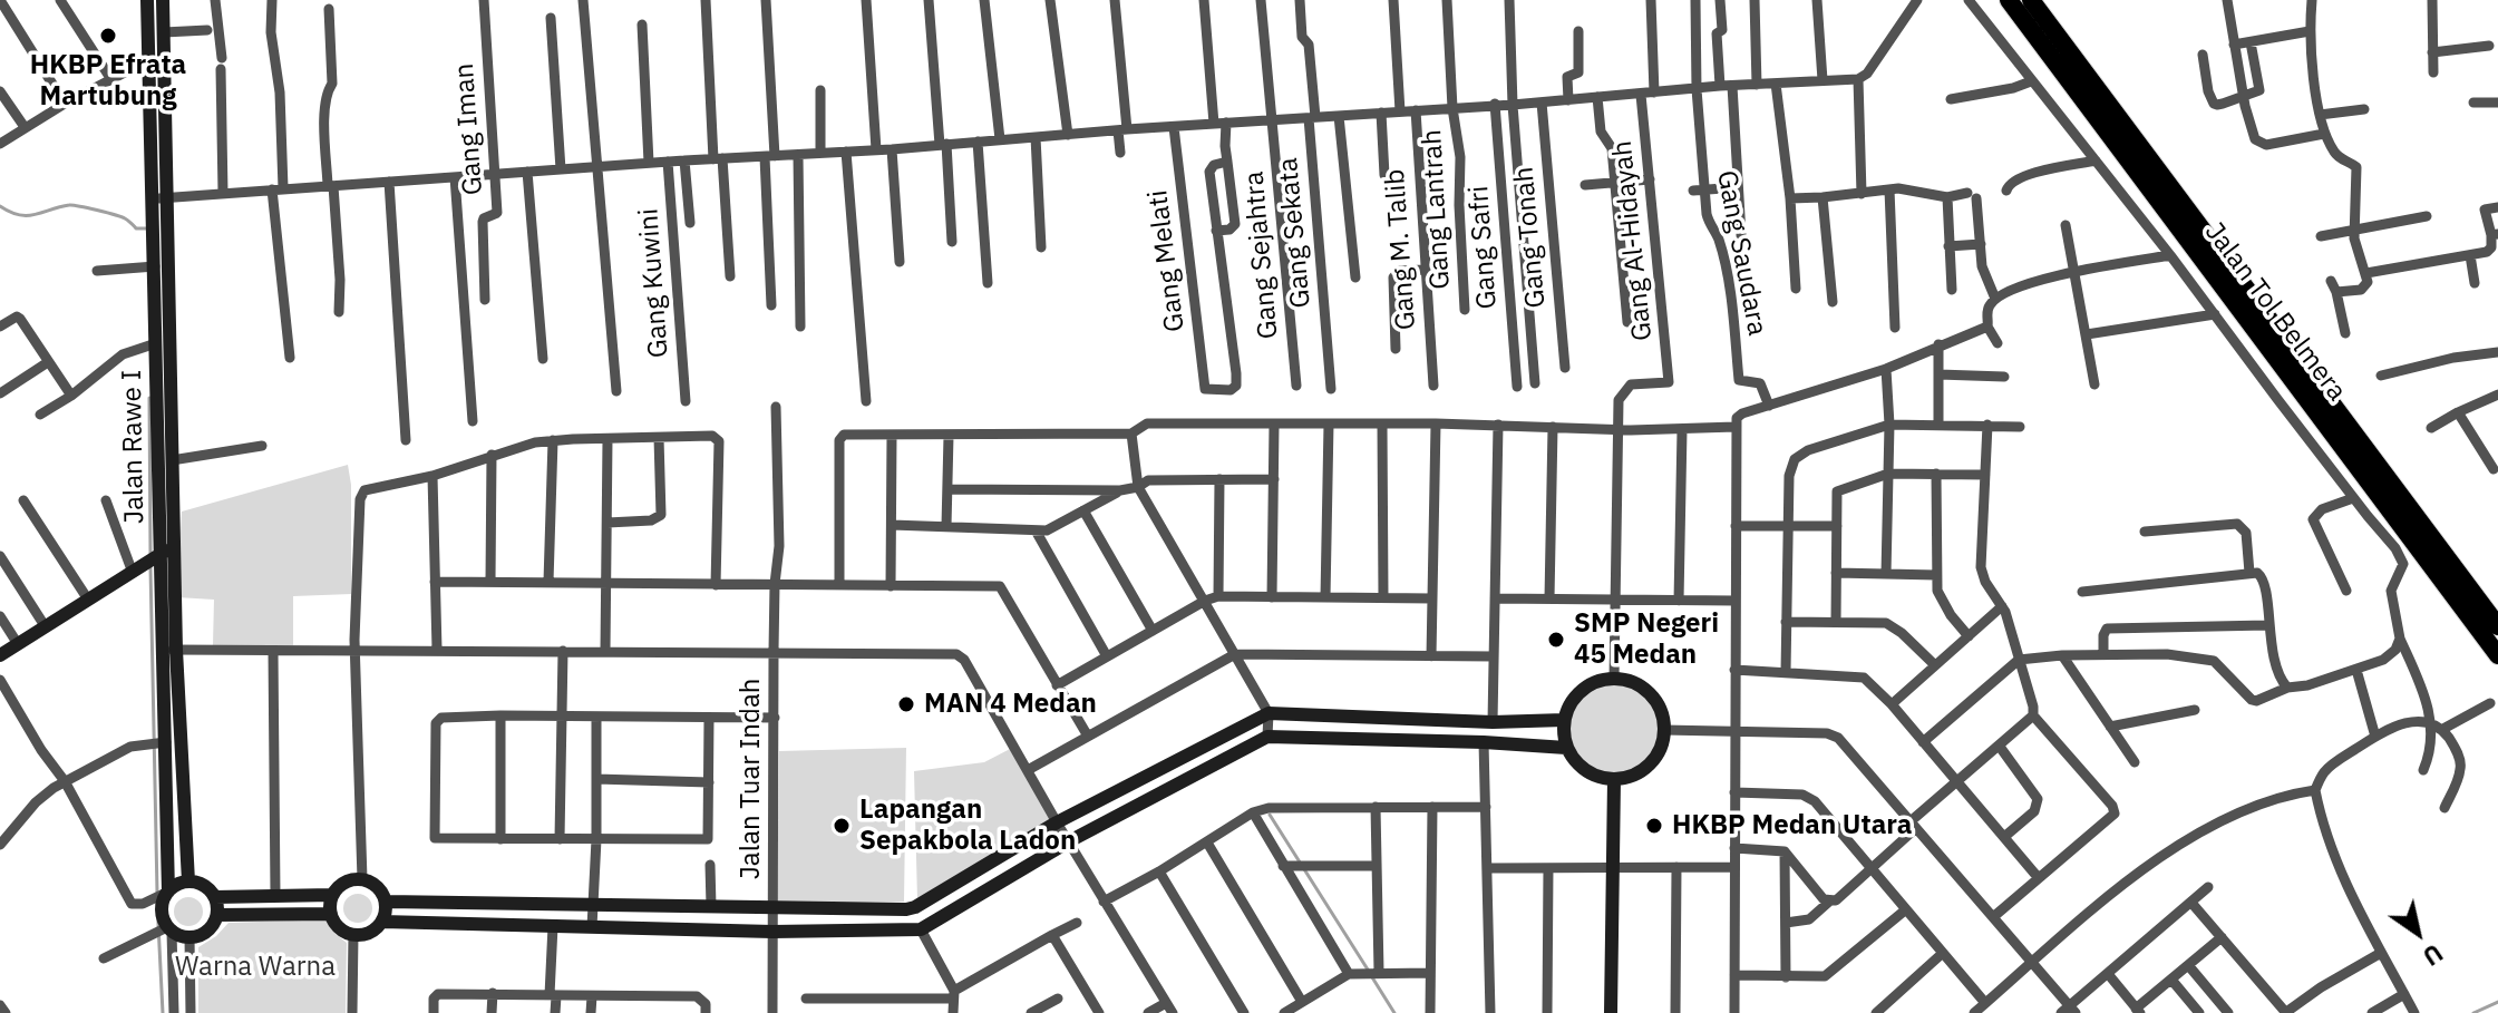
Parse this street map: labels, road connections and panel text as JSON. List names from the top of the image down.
{
  "streets": {
    "highway": ["Jalan Tol Belmera"],
    "street": [
      "Gang Iman",
      "Gang Lantrah",
      "Gang Sekata",
      "Gang Tonah",
      "Gang Al-Hidayah",
      "Gang Safri",
      "Gang M. Talib",
      "Gang Saudara",
      "Gang Sejahtra",
      "Gang Melati",
      "Gang Kuwini",
      "Jalan Rawe I",
      "Jalan Tuar Indah"
    ]
  },
  "parks": ["Warna Warna"],
  "places": [
    "HKBP Efrata Martubung",
    "SMP Negeri 45 Medan",
    "MAN 4 Medan",
    "Lapangan Sepakbola Ladon",
    "HKBP Medan Utara"
  ],
  "north": "bottom right"
}
